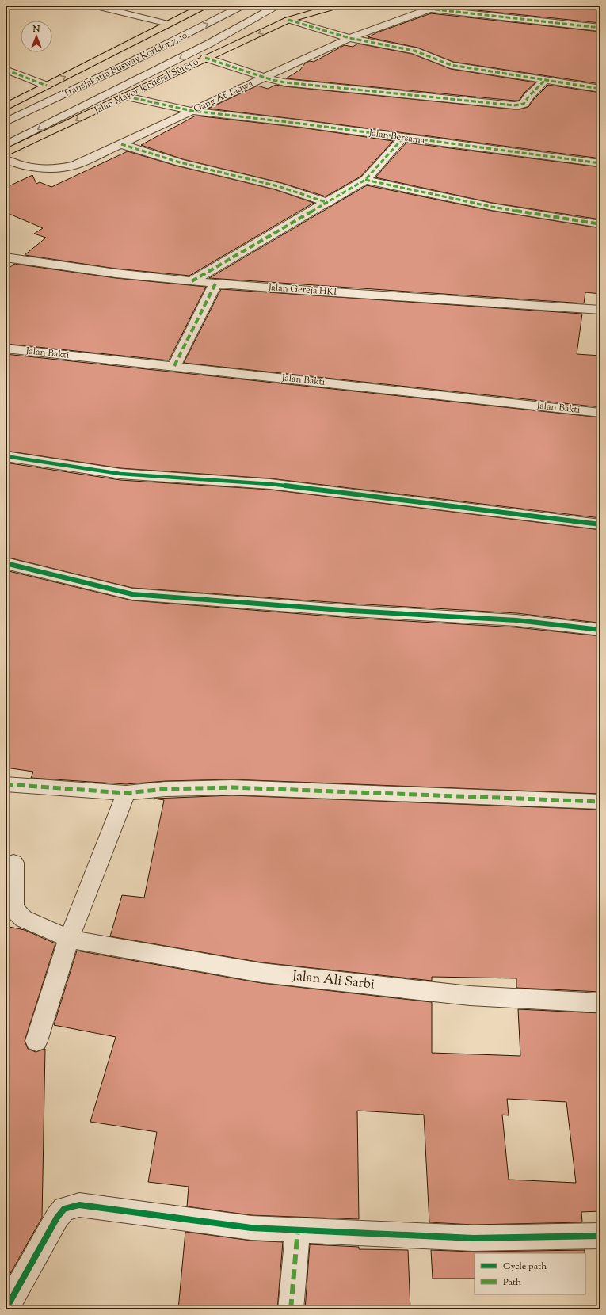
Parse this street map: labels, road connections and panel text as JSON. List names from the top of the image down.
{
  "streets": {
    "highway": ["Jalan Mayor Jenderal Sutoyo"],
    "street": [
      "Transjakarta Busway Koridor 7, 10",
      "Gang At Taqwa",
      "Jalan Bersama",
      "Jalan Gereja HKI",
      "Jalan Bakti",
      "Jalan Ali Sarbi"
    ]
  },
  "crossings": [
    ["Jalan Mayor Jenderal Sutoyo", "Jalan Bersama"],
    ["Gang At Taqwa", "Jalan Bersama"]
  ],
  "legend": ["Cycle path", "Path"],
  "north": "top"
}
